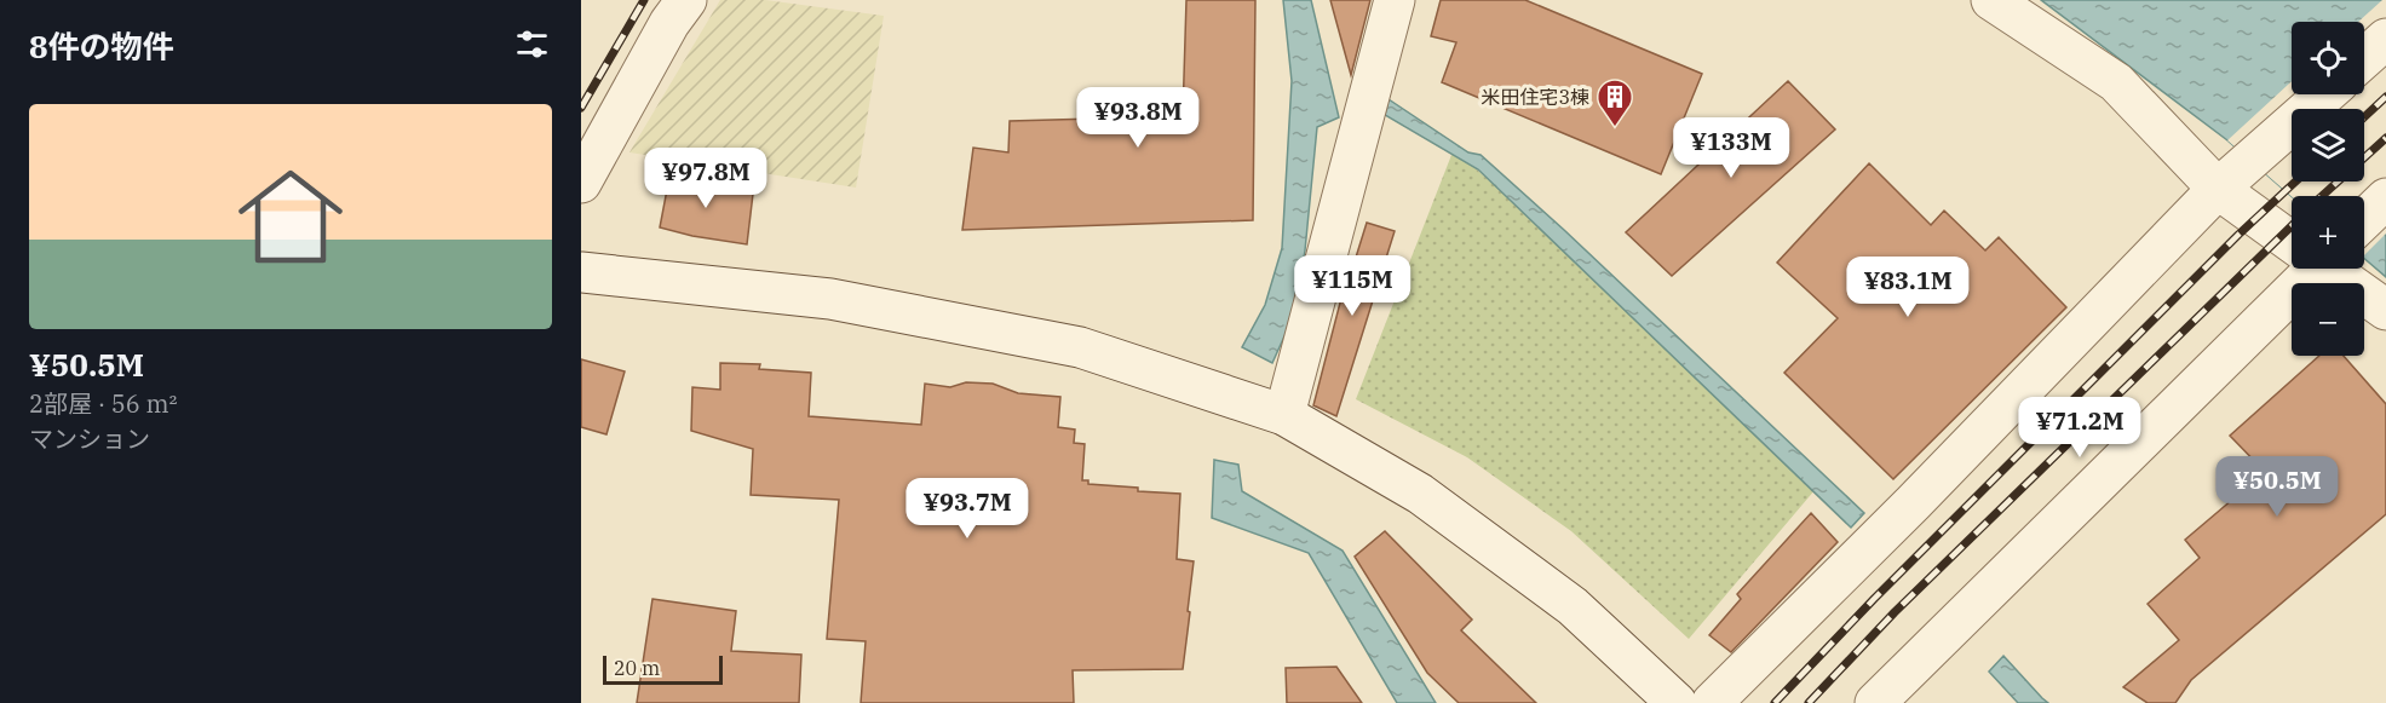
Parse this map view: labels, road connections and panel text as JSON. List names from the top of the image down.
{
  "places": {
    "building": ["米田住宅3棟"]
  },
  "scale_bar": "20 m",
  "page": {
    "heading": "8件の物件",
    "map_buttons": ["+", "−"],
    "list": [
      {
        "name": "¥50.5M",
        "note": "2部屋 · 56 m² · マンション"
      }
    ],
    "price": [
      "¥93.8M",
      "¥133M",
      "¥97.8M",
      "¥115M",
      "¥83.1M",
      "¥71.2M",
      "¥50.5M",
      "¥93.7M"
    ],
    "scale": "20 m"
  }
}
